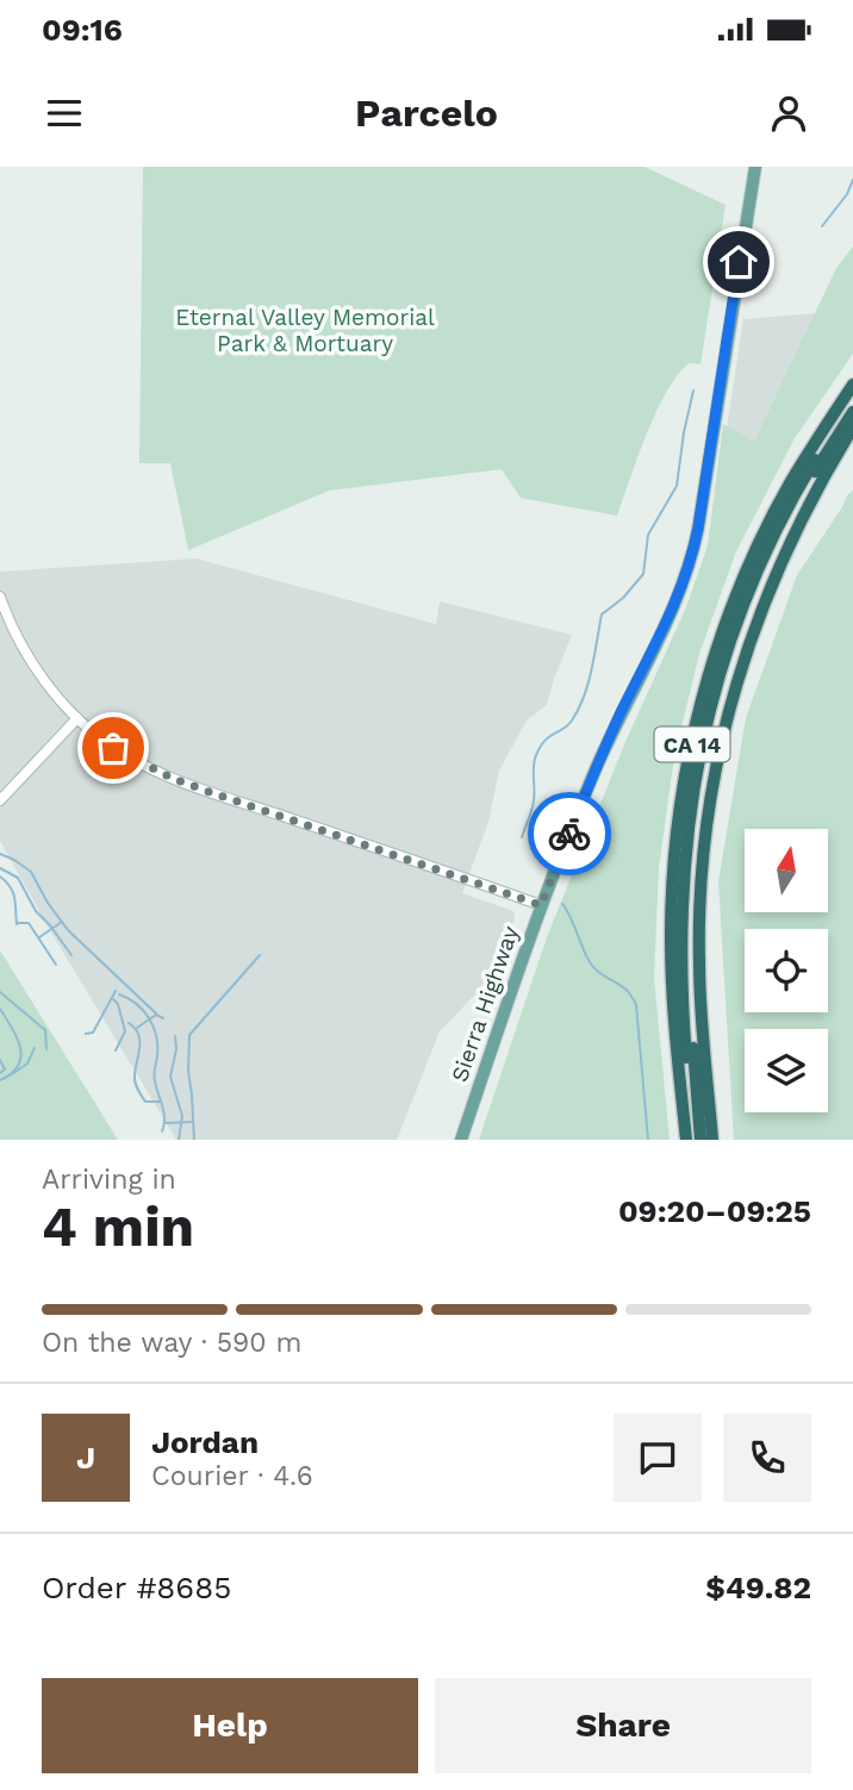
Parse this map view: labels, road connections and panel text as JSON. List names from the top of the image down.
{
  "streets": {
    "highway": ["CA 14"],
    "main road": ["Sierra Highway"]
  },
  "parks": ["Eternal Valley Memorial Park & Mortuary"],
  "north": "top",
  "page": {
    "status": "09:16",
    "header": "Parcelo",
    "heading": ["4 min", "Arriving in", "09:20–09:25"],
    "panel": [
      "Jordan",
      "Courier · 4.6",
      "Order #8685",
      "$49.82"
    ],
    "bar": "On the way · 590 m",
    "round": "J",
    "buttons": ["Help", "Share"]
  }
}
